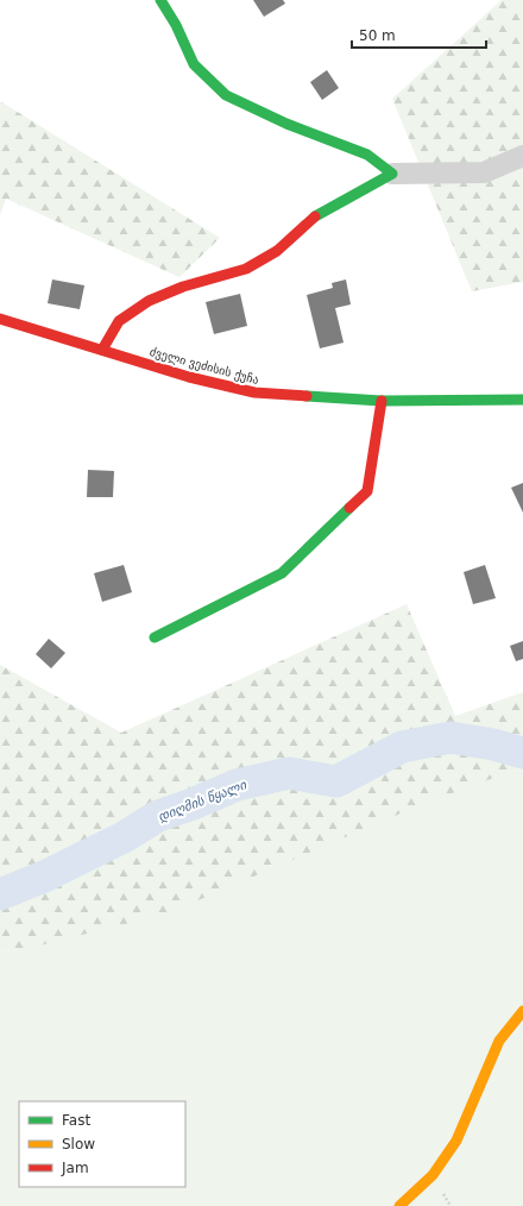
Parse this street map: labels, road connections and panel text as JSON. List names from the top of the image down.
{
  "streets": {
    "street": ["ძველი ვეძისის ქუჩა"]
  },
  "water": ["დიღმის წყალი"],
  "legend": ["Fast", "Slow", "Jam"],
  "scale_bar": "50 m"
}
